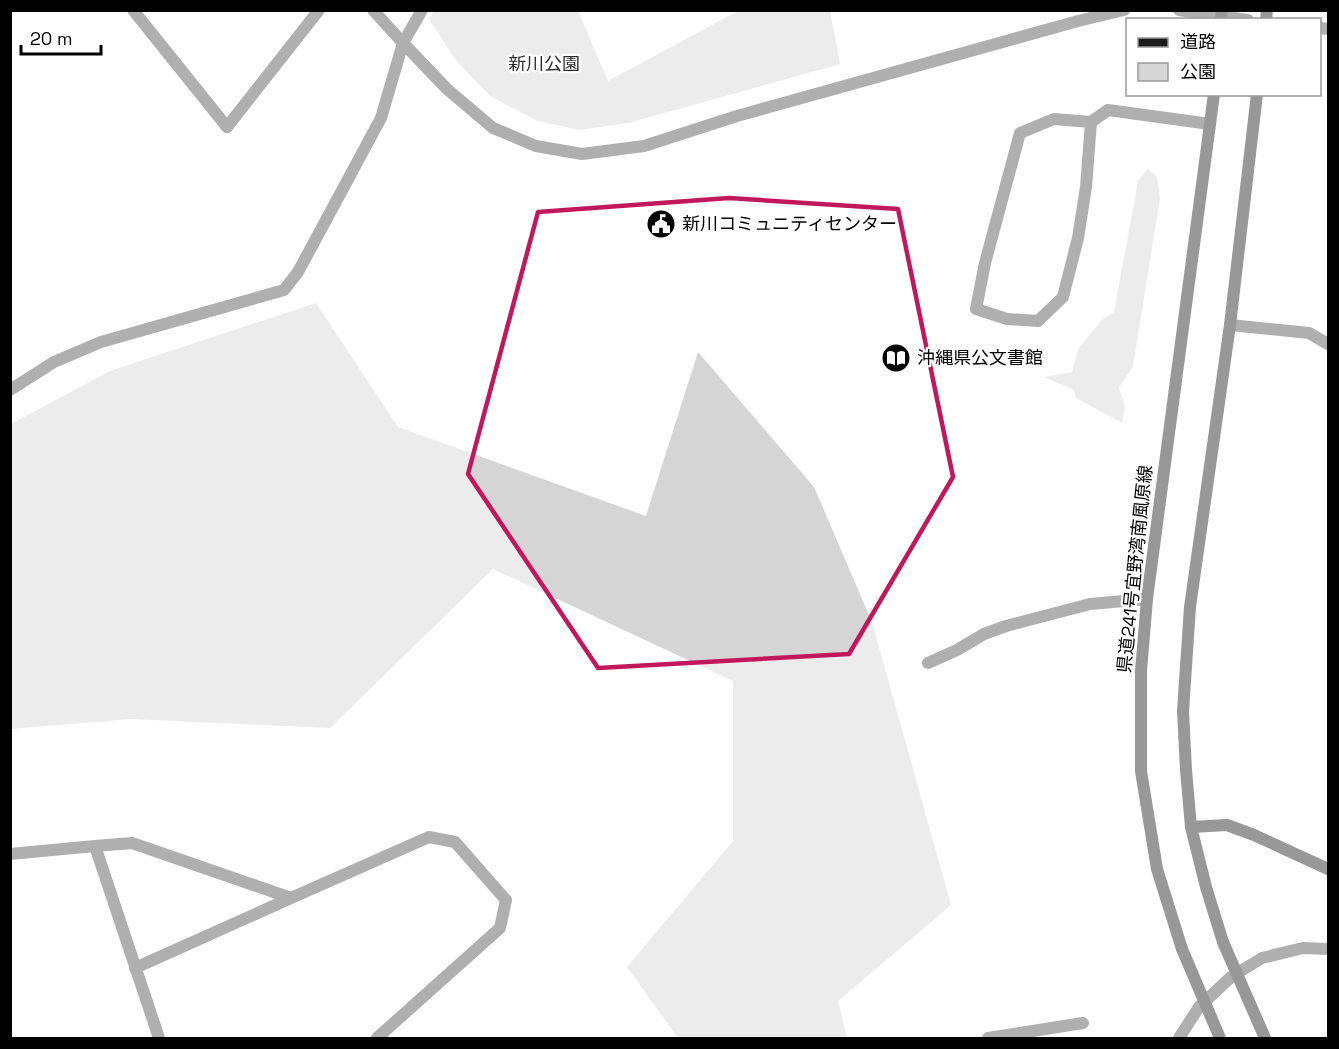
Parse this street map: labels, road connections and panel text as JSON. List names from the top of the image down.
{
  "streets": {
    "main road": ["県道241号宜野湾南風原線"]
  },
  "parks": ["新川公園"],
  "places": {
    "public building": ["新川コミュニティセンター"],
    "library": ["沖縄県公文書館"]
  },
  "legend": ["道路", "公園"],
  "scale_bar": "20 m"
}
